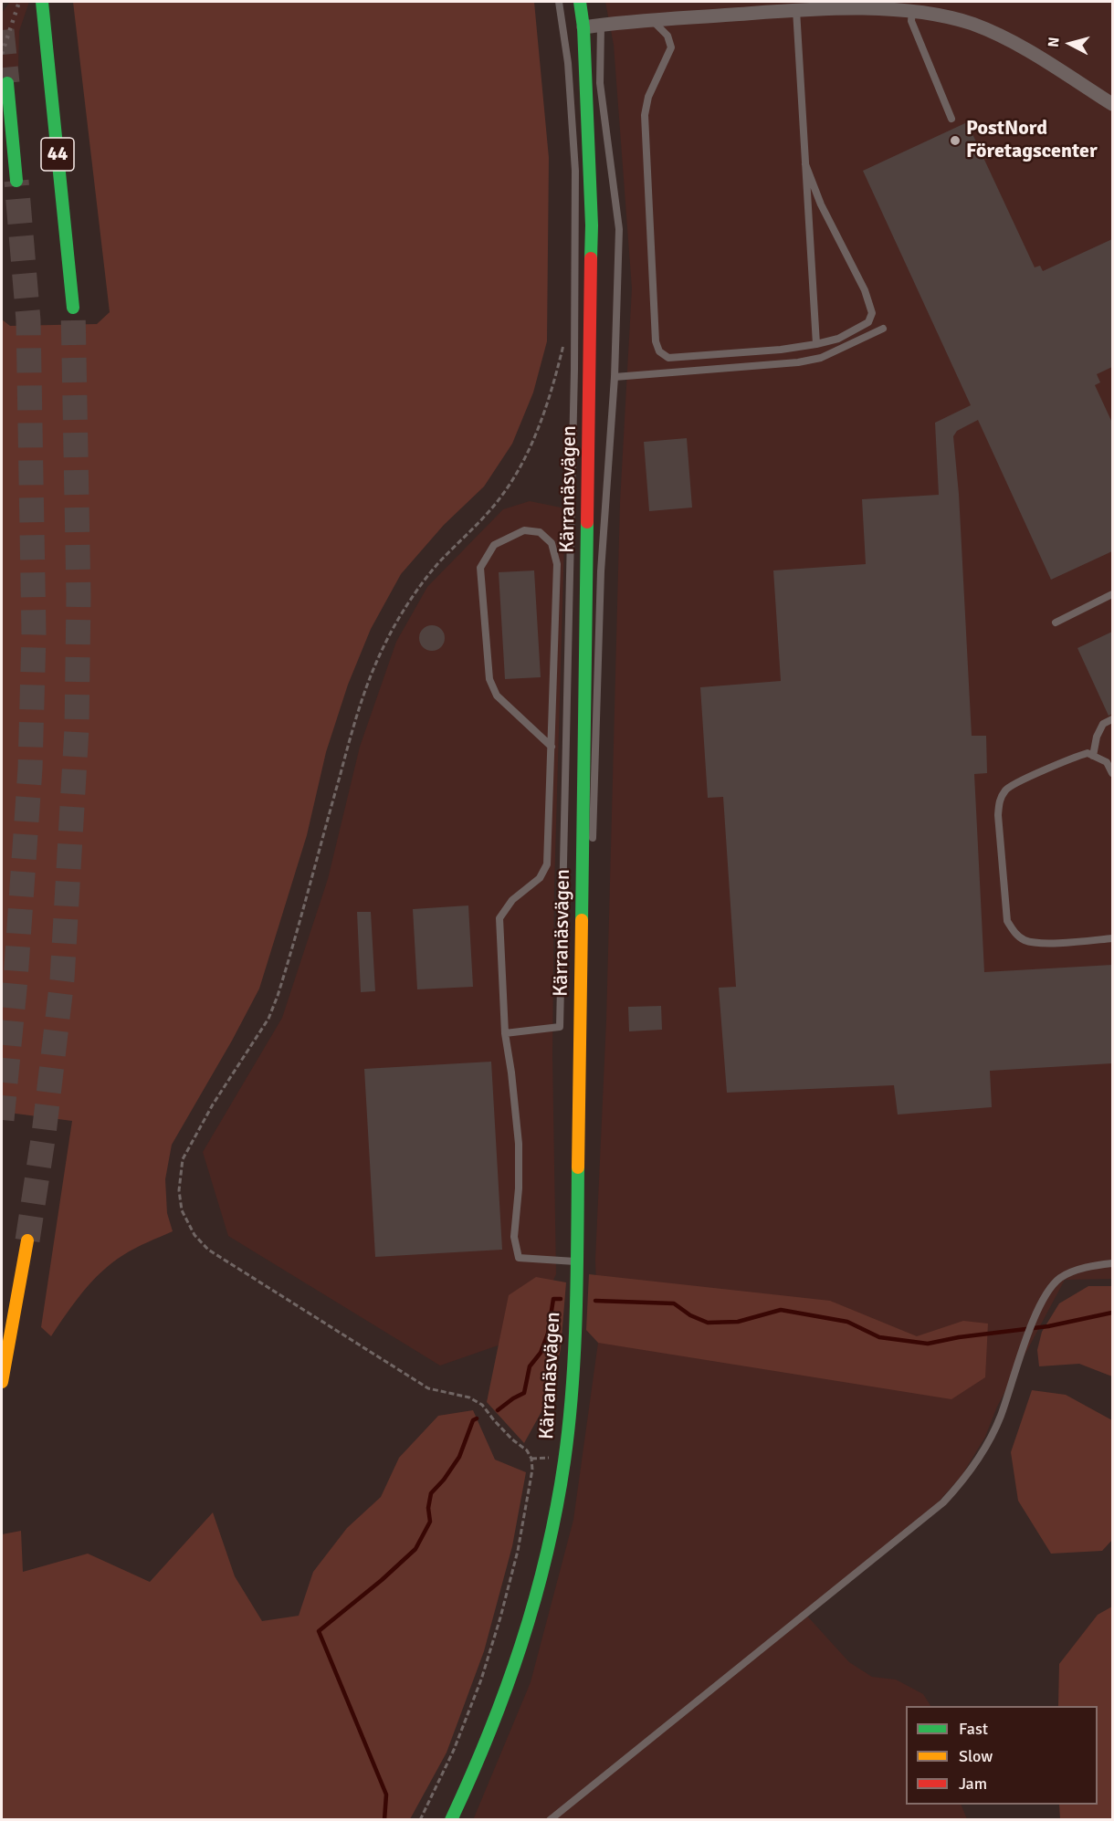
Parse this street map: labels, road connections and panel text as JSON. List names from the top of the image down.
{
  "streets": {
    "main road": ["44", "Kärranäsvägen"]
  },
  "places": ["PostNord Företagscenter"],
  "legend": ["Fast", "Slow", "Jam"],
  "north": "left"
}
